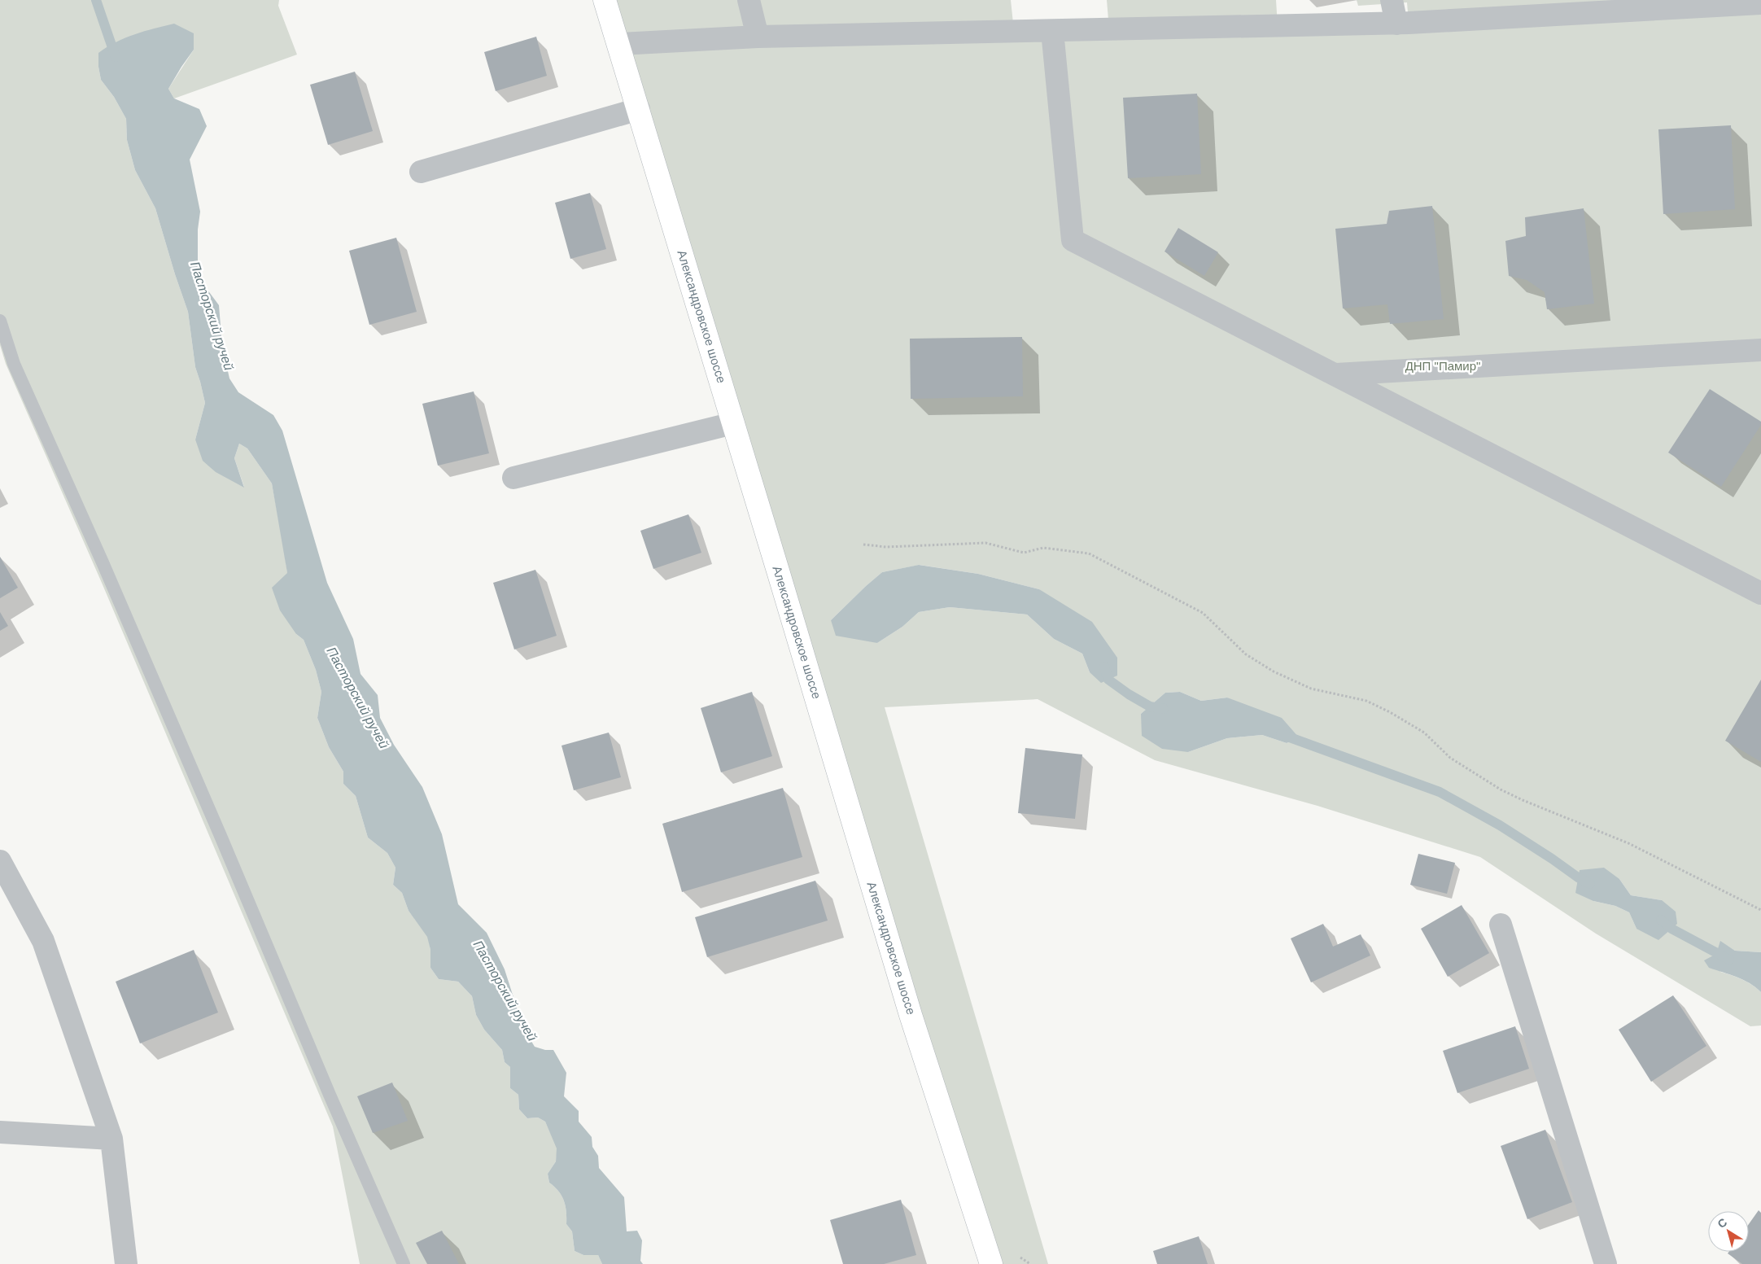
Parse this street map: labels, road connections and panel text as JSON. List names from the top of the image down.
{
  "streets": {
    "street": ["Александровское шоссе"]
  },
  "water": ["Пасторский ручей"],
  "parks": ["ДНП \"Памир\""],
  "north": "top left"
}
